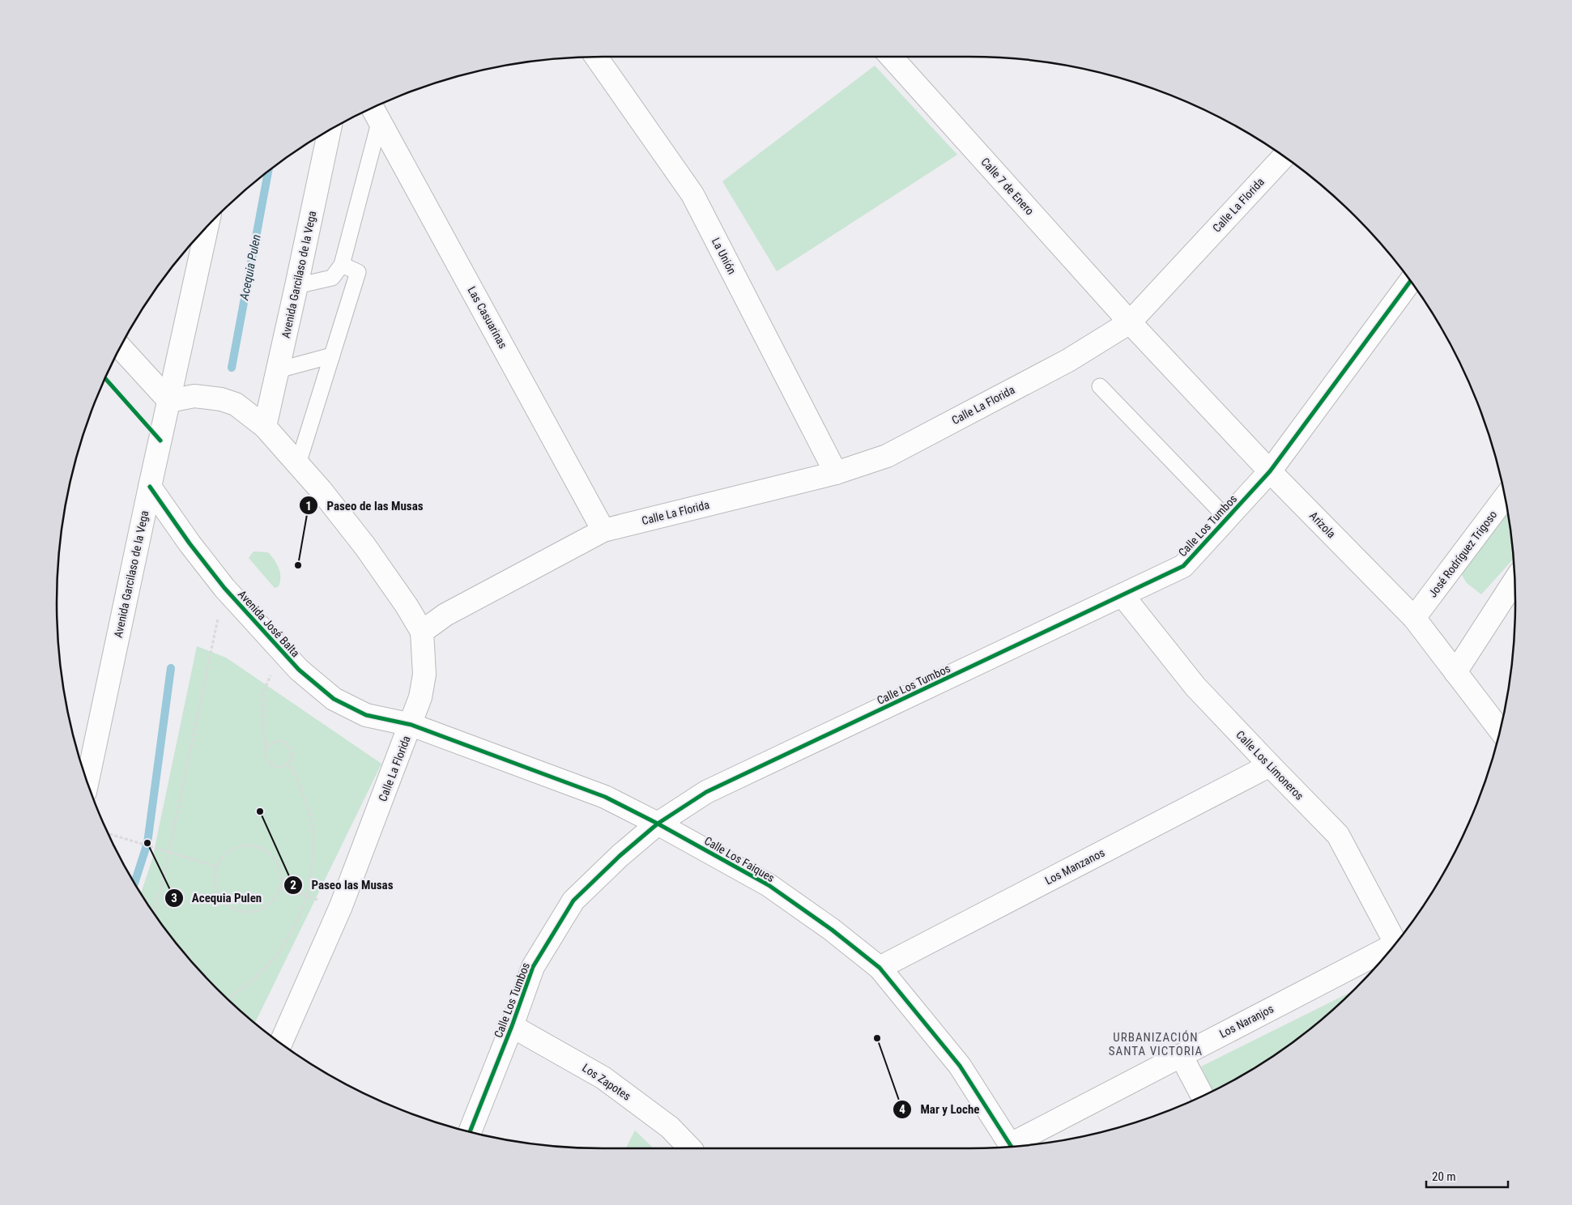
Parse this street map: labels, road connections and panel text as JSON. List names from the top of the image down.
{
  "streets": {
    "street": [
      "Calle 7 de Enero",
      "Calle La Florida",
      "La Unión",
      "Avenida Garcilaso de la Vega",
      "Las Casuarinas",
      "Arizola",
      "Calle Los Tumbos",
      "José Rodríguez Trigoso",
      "Avenida José Balta",
      "Calle Los Limoneros",
      "Calle Los Faiques",
      "Los Manzanos",
      "Los Naranjos",
      "Los Zapotes"
    ]
  },
  "crossings": [
    ["Calle 7 de Enero", "Calle La Florida"],
    ["Calle 7 de Enero", "Arizola"],
    ["Calle La Florida", "La Unión"],
    ["Calle La Florida", "Las Casuarinas"],
    ["Calle La Florida", "Arizola"],
    ["Calle La Florida", "Avenida José Balta"],
    ["Calle La Florida", "Calle Los Faiques"],
    ["Avenida Garcilaso de la Vega", "Avenida José Balta"],
    ["Arizola", "Calle Los Tumbos"],
    ["Arizola", "José Rodríguez Trigoso"],
    ["Calle Los Tumbos", "Calle Los Limoneros"],
    ["Calle Los Tumbos", "Calle Los Faiques"],
    ["Calle Los Tumbos", "Los Zapotes"],
    ["Avenida José Balta", "Calle Los Faiques"],
    ["Calle Los Limoneros", "Los Manzanos"],
    ["Calle Los Faiques", "Los Manzanos"]
  ],
  "districts": ["URBANIZACIÓN SANTA VICTORIA"],
  "water": ["Acequia Pulen"],
  "places": [
    "Paseo de las Musas",
    "Paseo las Musas",
    "Acequia Pulen",
    "Mar y Loche"
  ],
  "scale_bar": "20 m"
}
